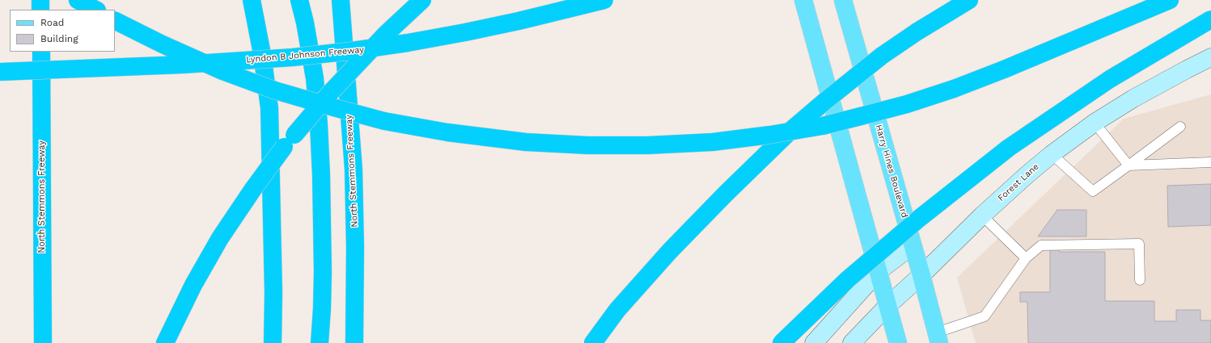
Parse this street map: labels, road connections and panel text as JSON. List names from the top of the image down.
{
  "streets": {
    "highway": ["Lyndon B Johnson Freeway", "North Stemmons Freeway"],
    "main road": ["Harry Hines Boulevard", "Forest Lane"]
  },
  "crossings": [
    ["Harry Hines Boulevard", "Forest Lane"]
  ],
  "legend": ["Road", "Building"]
}
